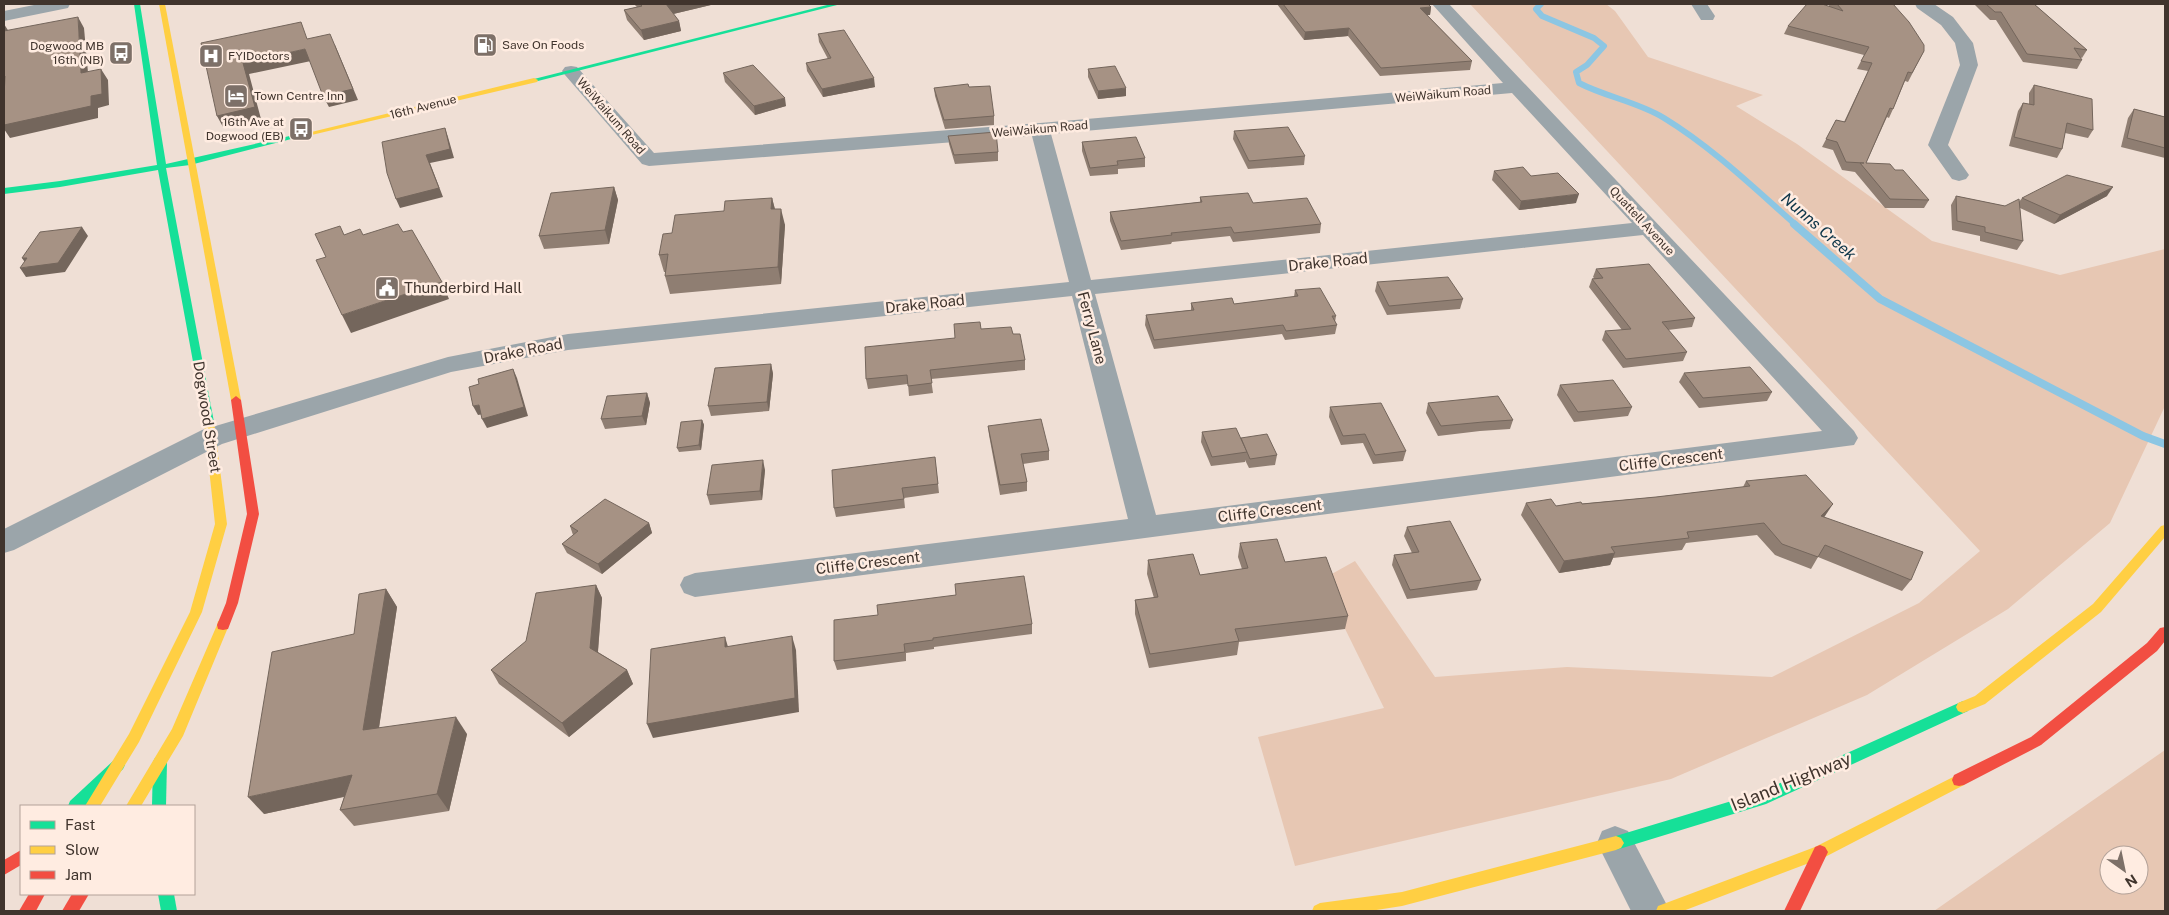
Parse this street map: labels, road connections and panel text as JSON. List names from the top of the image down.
{
  "streets": {
    "main road": ["16th Avenue", "Dogwood Street", "Island Highway"],
    "street": [
      "WeiWaikum Road",
      "Quattell Avenue",
      "Drake Road",
      "Ferry Lane",
      "Cliffe Crescent"
    ]
  },
  "crossings": [
    ["WeiWaikum Road", "16th Avenue"],
    ["WeiWaikum Road", "Quattell Avenue"],
    ["WeiWaikum Road", "Ferry Lane"],
    ["16th Avenue", "Dogwood Street"],
    ["Quattell Avenue", "Drake Road"],
    ["Quattell Avenue", "Cliffe Crescent"],
    ["Drake Road", "Ferry Lane"],
    ["Drake Road", "Dogwood Street"],
    ["Ferry Lane", "Cliffe Crescent"]
  ],
  "water": ["Nunns Creek"],
  "places": {
    "fuel station": ["Save On Foods"],
    "bus stop": ["Dogwood MB 16th (NB)", "16th Ave at Dogwood (EB)"],
    "hospital": ["FYIDoctors"],
    "hotel": ["Town Centre Inn"],
    "public building": ["Thunderbird Hall"]
  },
  "legend": ["Fast", "Slow", "Jam"],
  "north": "bottom right"
}
